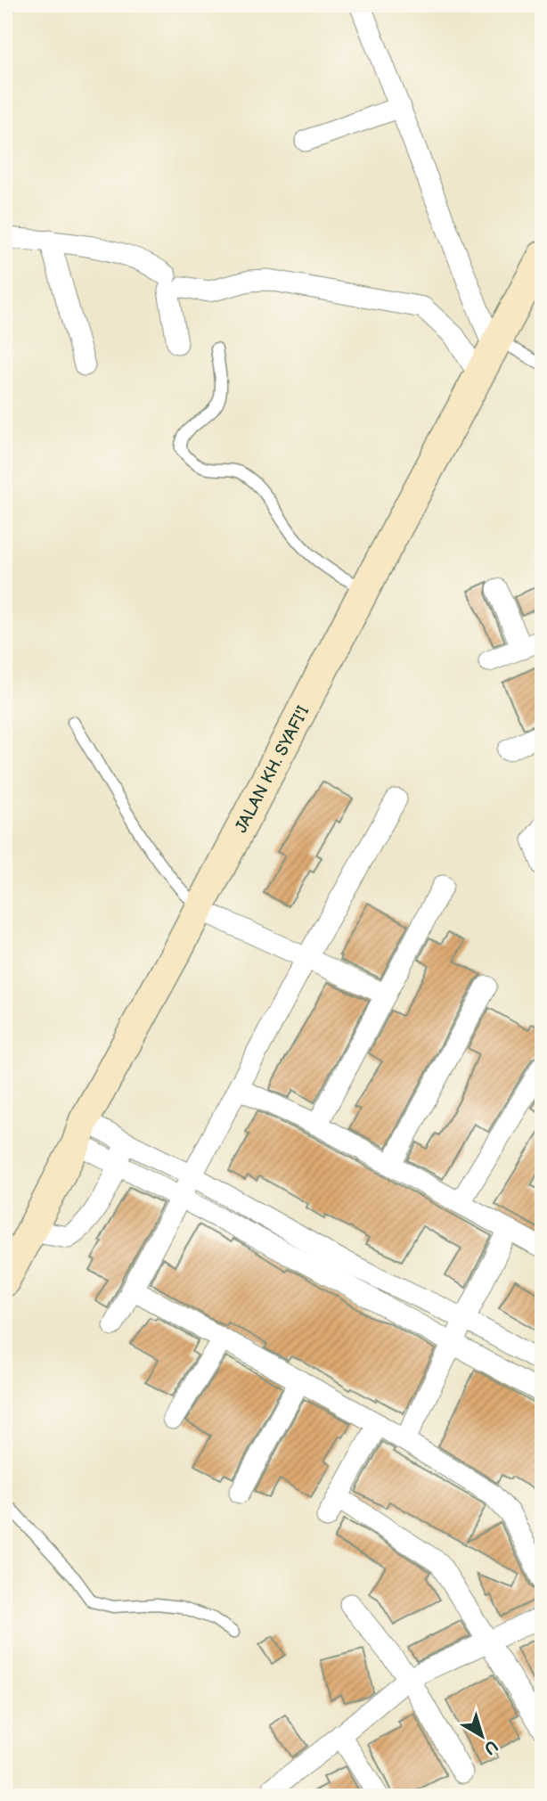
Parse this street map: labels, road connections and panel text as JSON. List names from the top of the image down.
{
  "streets": {
    "main road": ["JALAN KH. SYAFI'I"]
  },
  "north": "bottom right"
}
